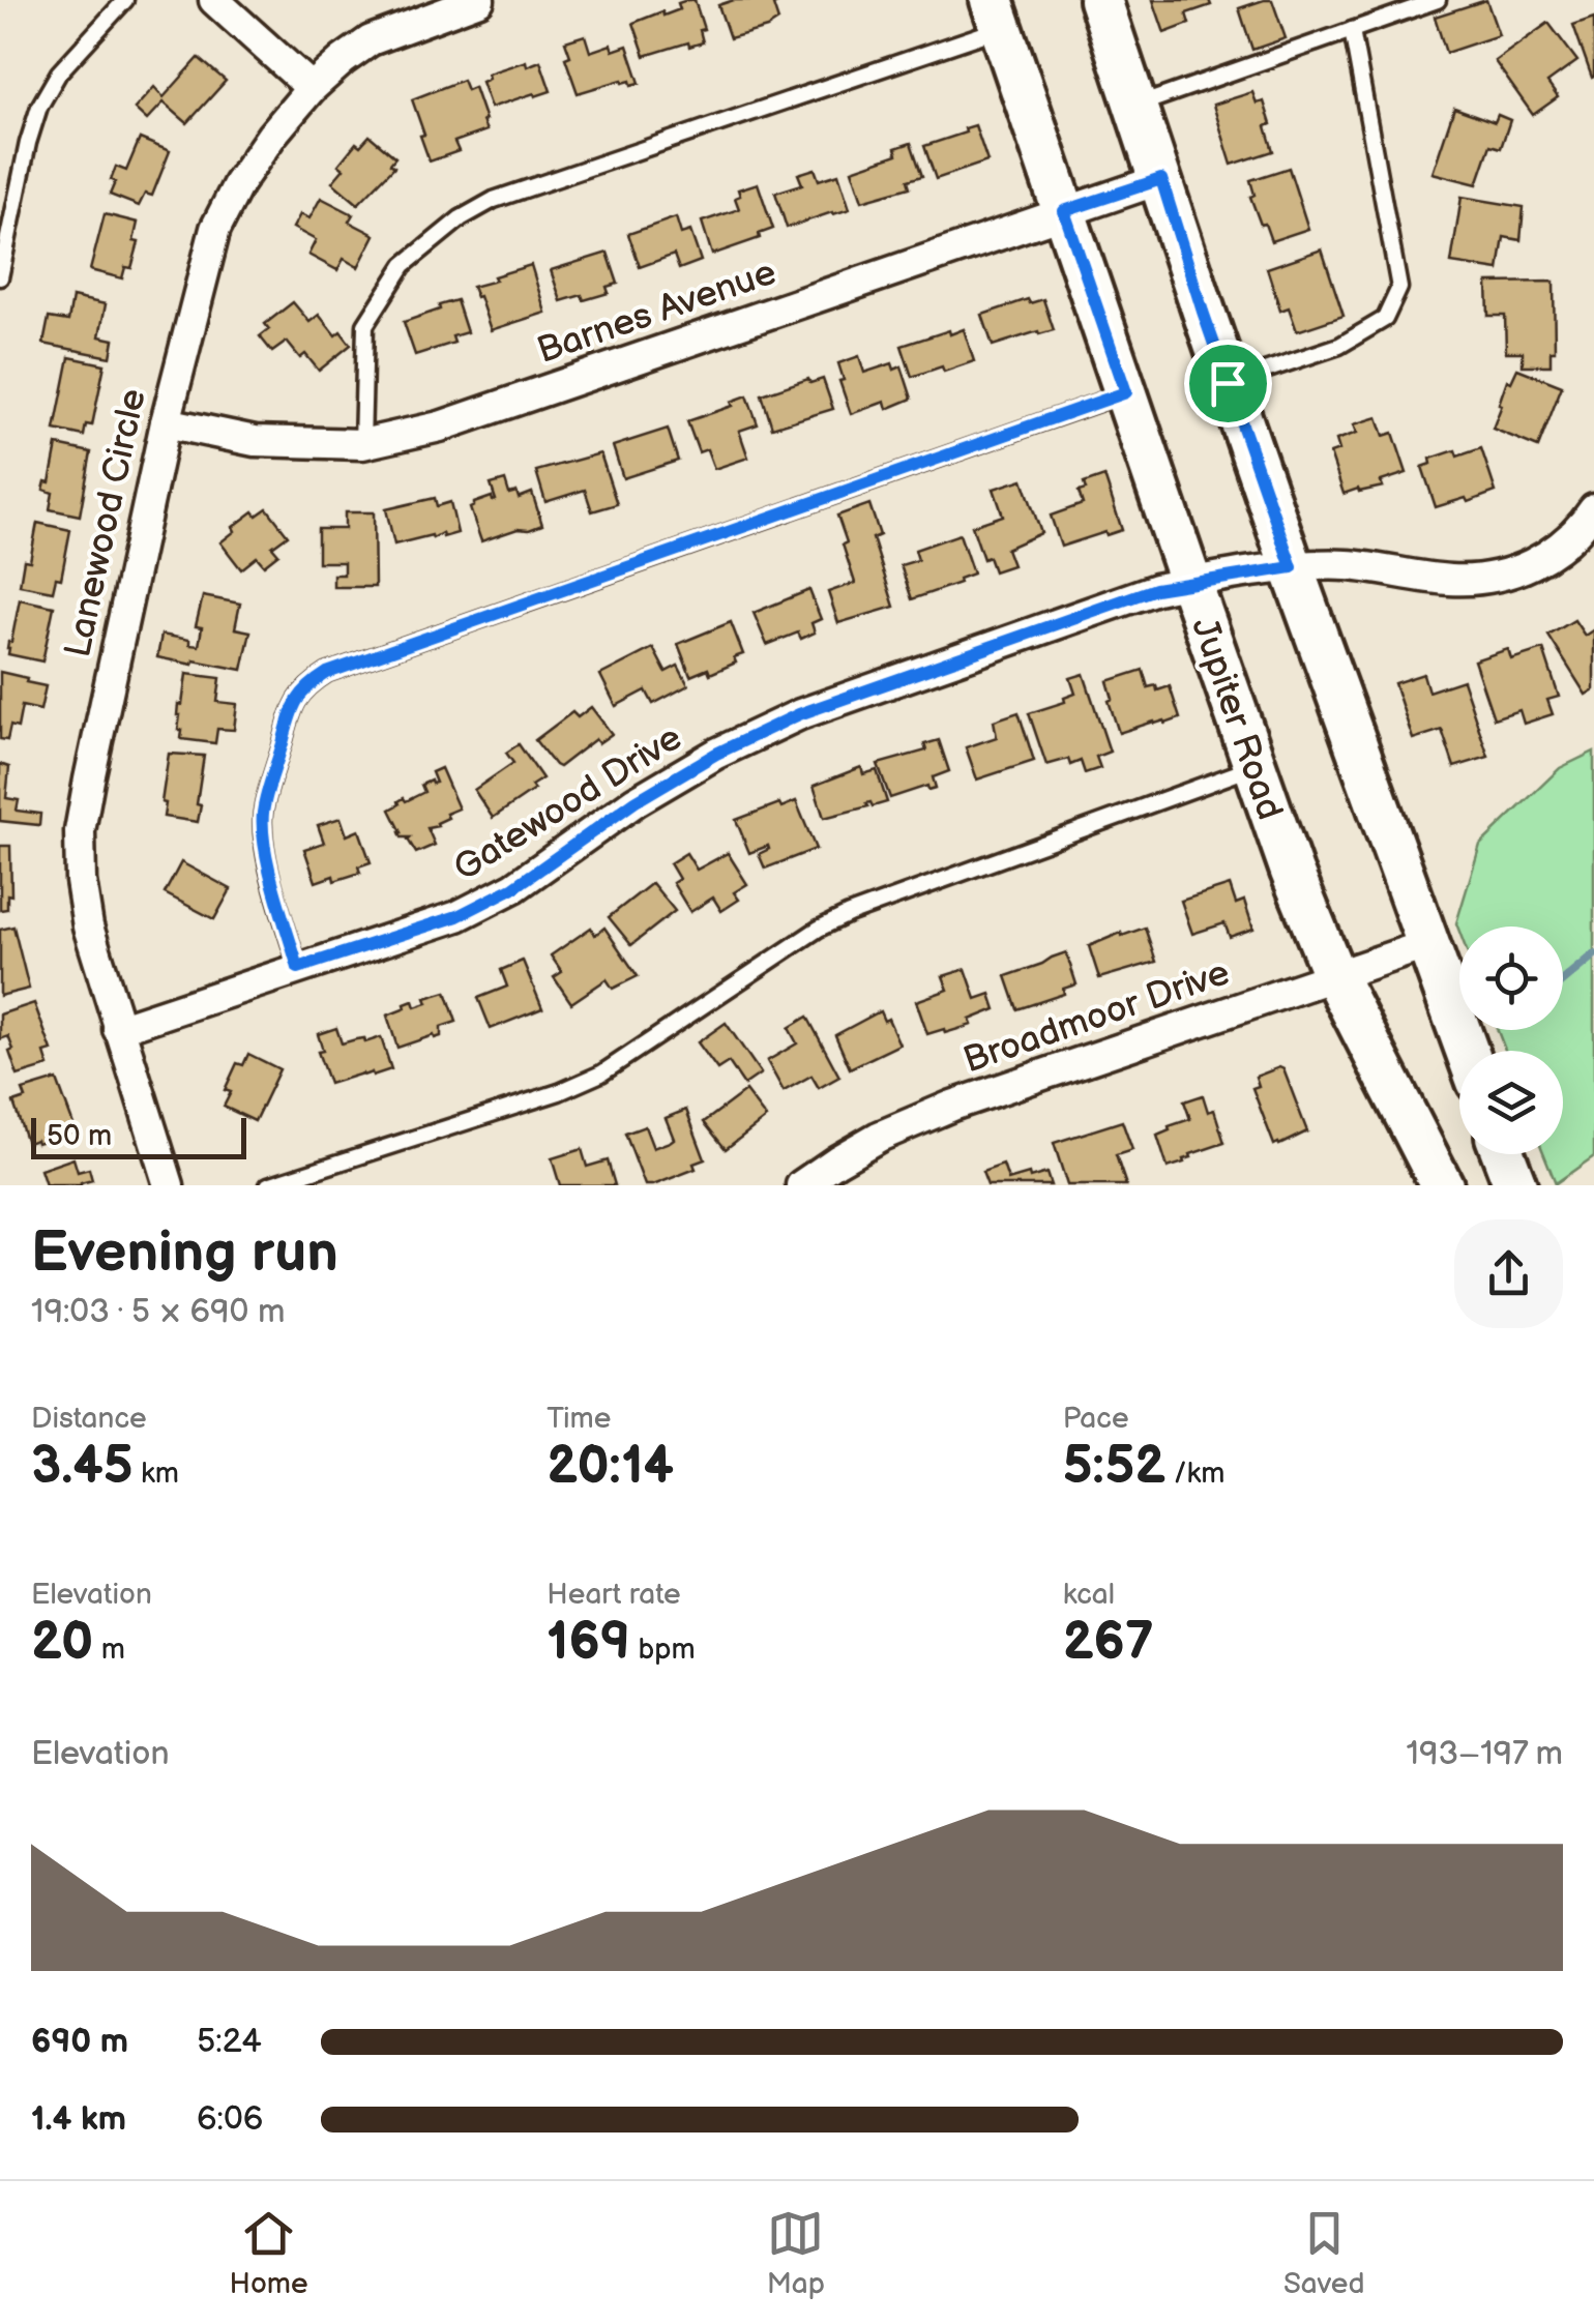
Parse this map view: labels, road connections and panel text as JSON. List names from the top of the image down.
{
  "streets": {
    "main road": ["Jupiter Road"],
    "street": [
      "Barnes Avenue",
      "Lanewood Circle",
      "Gatewood Drive",
      "Broadmoor Drive"
    ]
  },
  "crossings": [
    ["Barnes Avenue", "Lanewood Circle"],
    ["Barnes Avenue", "Jupiter Road"],
    ["Lanewood Circle", "Gatewood Drive"],
    ["Jupiter Road", "Gatewood Drive"],
    ["Jupiter Road", "Broadmoor Drive"]
  ],
  "scale_bar": "50 m",
  "page": {
    "scale": "50 m",
    "heading": ["Evening run", "19:03 · 5 × 690 m"],
    "stats": [
      ["Distance", "3.45 km"],
      ["Time", "20:14"],
      ["Pace", "5:52 /km"],
      ["Elevation", "20 m"],
      ["Heart rate", "169 bpm"],
      ["kcal", "267"]
    ],
    "chart": ["Elevation", "193–197 m"],
    "list": [
      {
        "name": "690 m",
        "note": "5:24"
      },
      {
        "name": "1.4 km",
        "note": "6:06"
      }
    ],
    "tabs": ["Home", "Map", "Saved"]
  }
}
